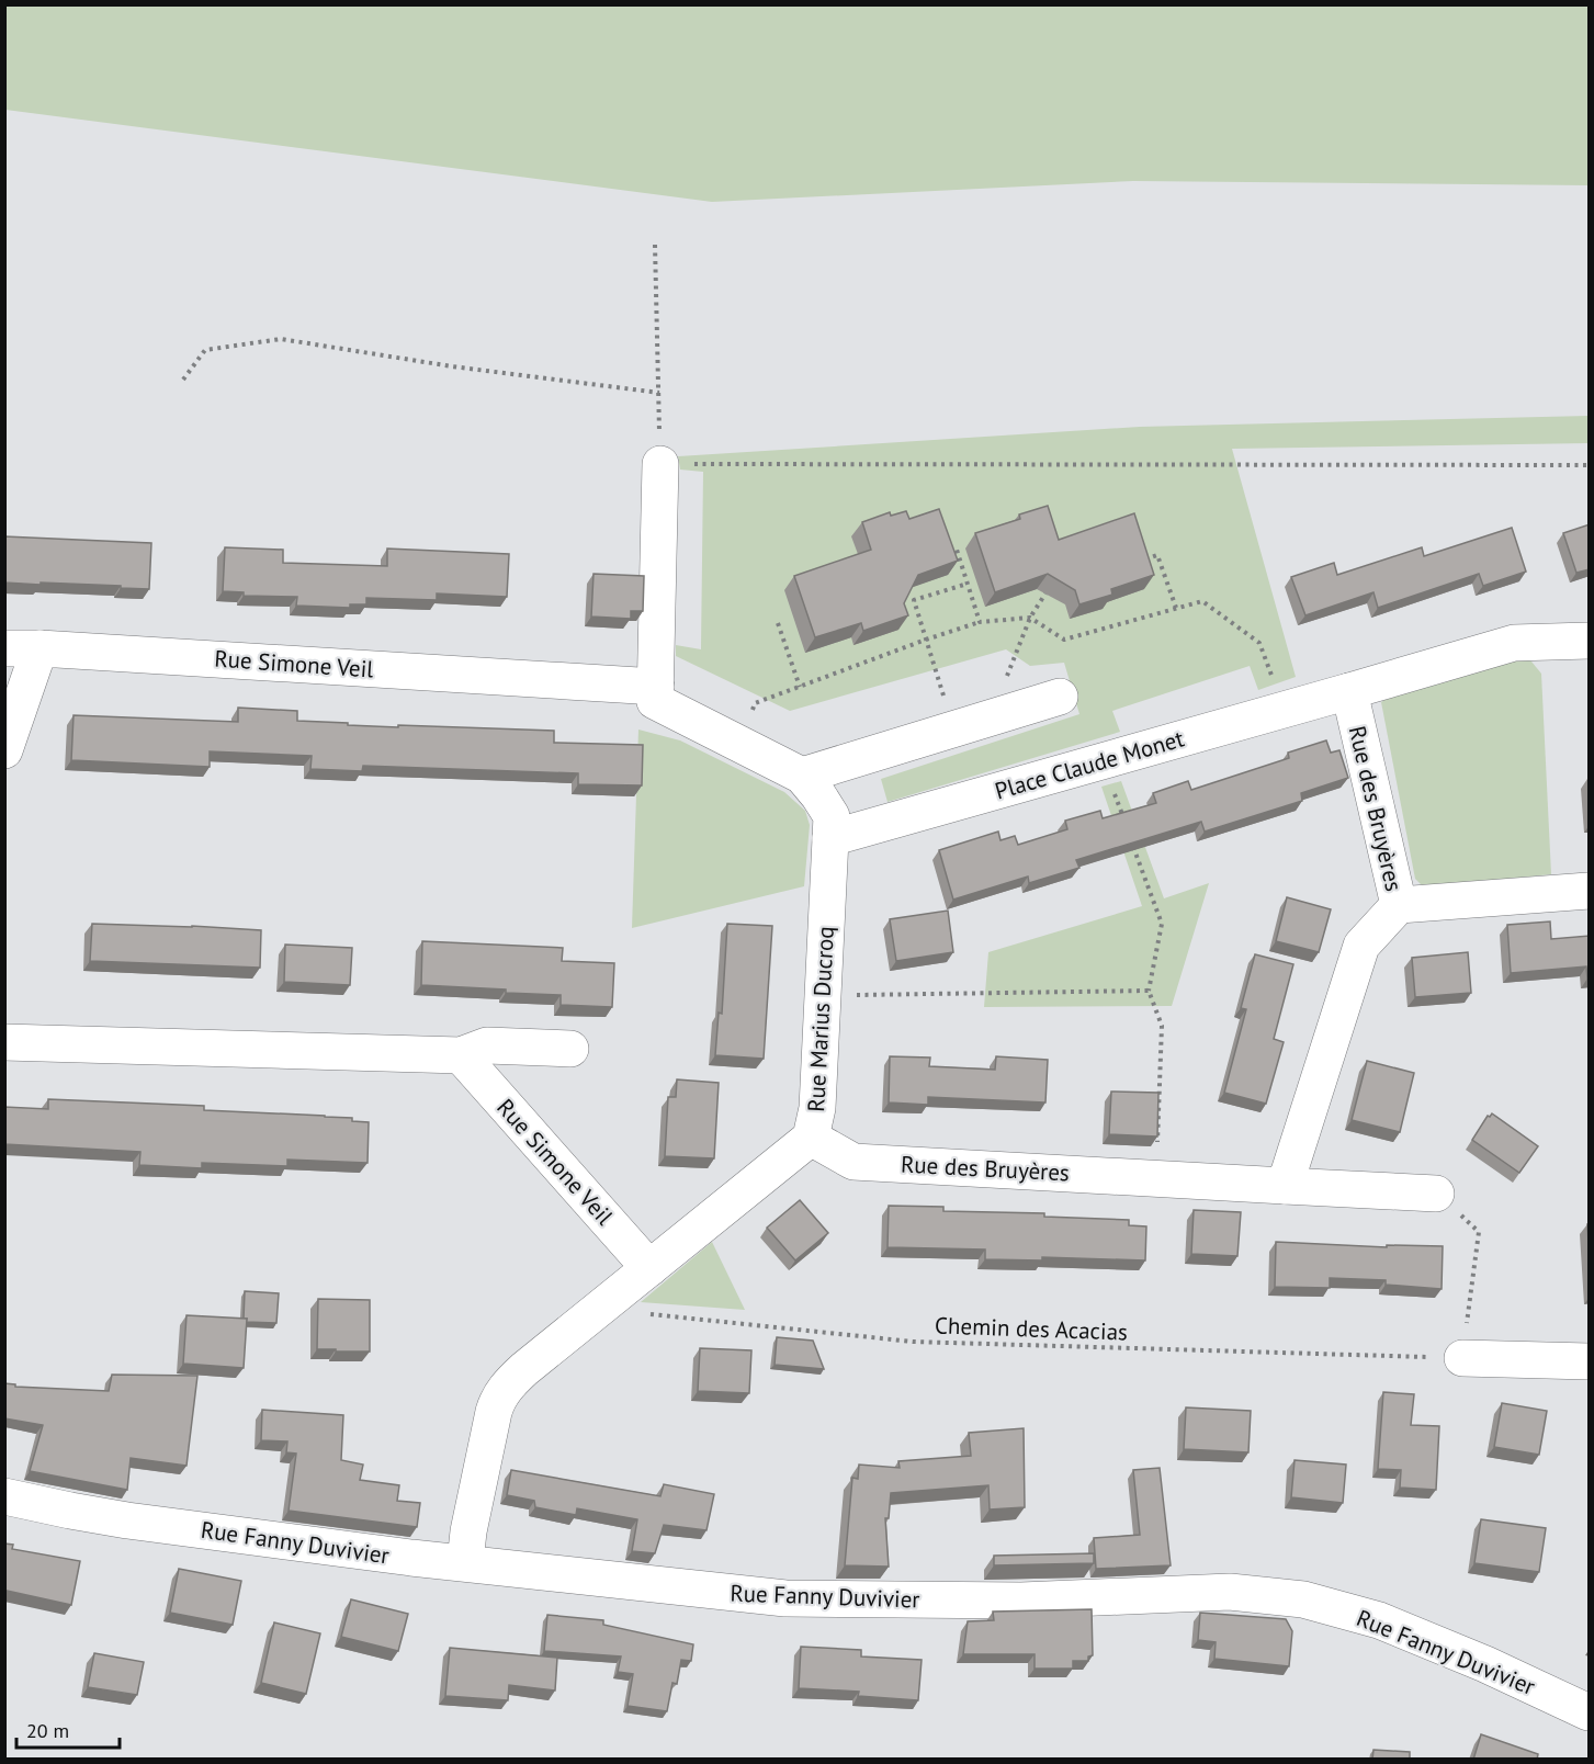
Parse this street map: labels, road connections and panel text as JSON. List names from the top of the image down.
{
  "streets": {
    "street": [
      "Rue Simone Veil",
      "Place Claude Monet",
      "Rue des Bruyères",
      "Rue Marius Ducroq",
      "Rue Fanny Duvivier"
    ],
    "path": ["Chemin des Acacias"]
  },
  "crossings": [
    ["Rue Simone Veil", "Rue Marius Ducroq"],
    ["Place Claude Monet", "Rue des Bruyères"],
    ["Place Claude Monet", "Rue Marius Ducroq"],
    ["Rue des Bruyères", "Rue Marius Ducroq"],
    ["Rue Marius Ducroq", "Chemin des Acacias"],
    ["Rue Marius Ducroq", "Rue Fanny Duvivier"]
  ],
  "scale_bar": "20 m"
}
